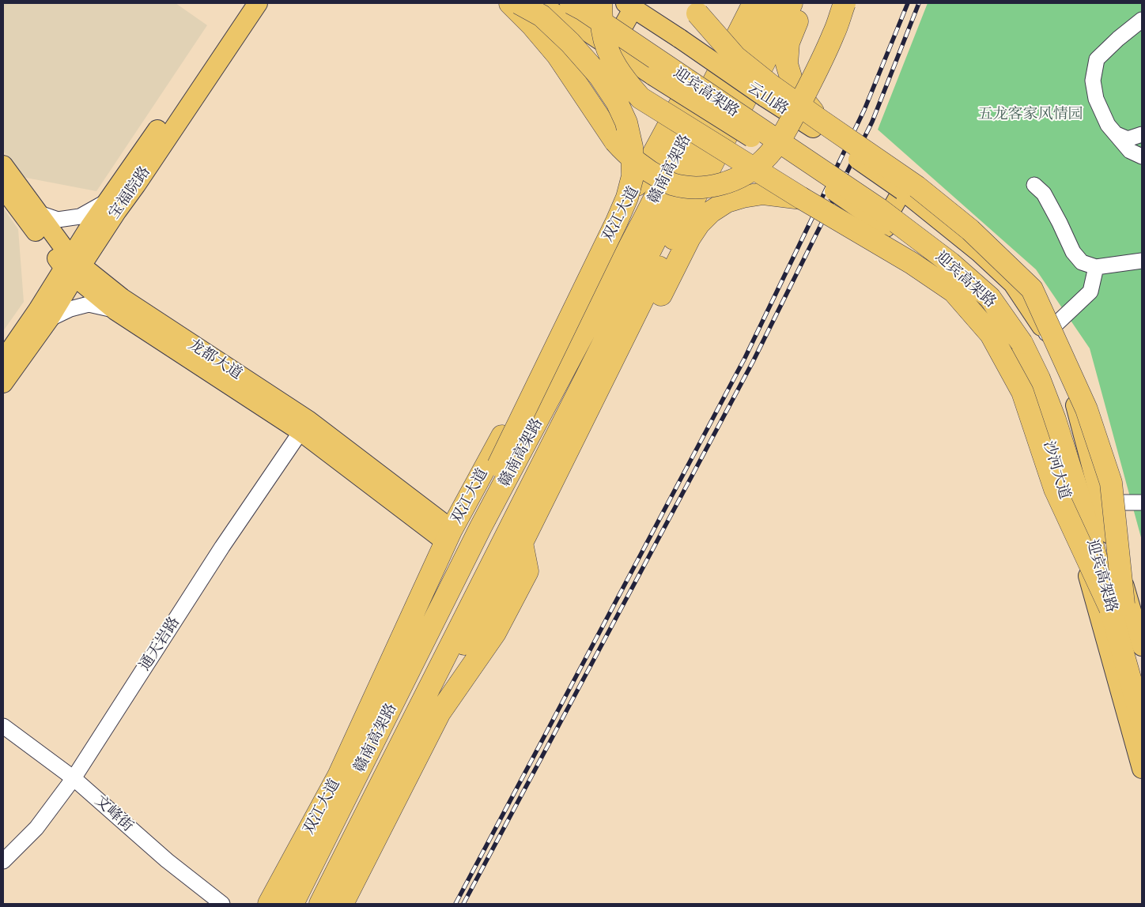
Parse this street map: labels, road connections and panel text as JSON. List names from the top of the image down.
{
  "streets": {
    "highway": ["迎宾高架路", "赣南高架路", "双江大道"],
    "main road": [
      "云山路",
      "宝福院路",
      "龙都大道",
      "沙河大道"
    ],
    "street": ["通天岩路", "文峰街"]
  },
  "crossings": [
    ["宝福院路", "龙都大道"],
    ["双江大道", "龙都大道"],
    ["双江大道", "沙河大道"],
    ["龙都大道", "通天岩路"],
    ["通天岩路", "文峰街"]
  ],
  "parks": ["五龙客家风情园"]
}
